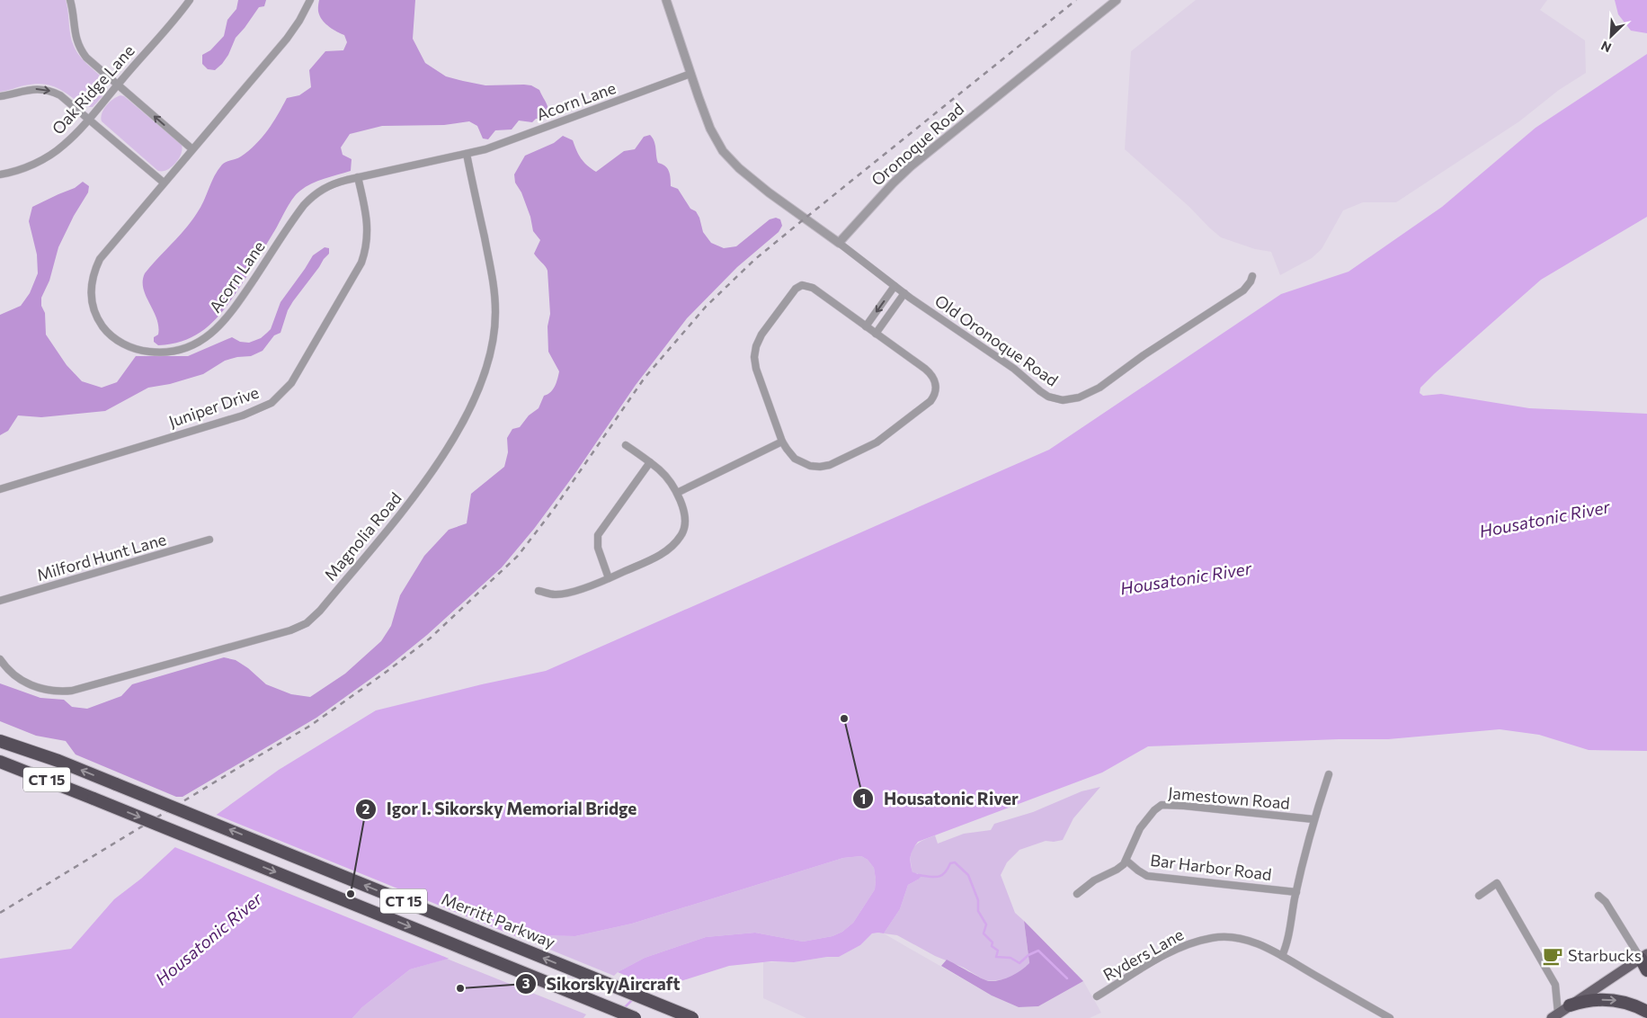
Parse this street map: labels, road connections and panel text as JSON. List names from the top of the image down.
{
  "streets": {
    "highway": ["CT 15", "Merritt Parkway"],
    "street": [
      "Oak Ridge Lane",
      "Acorn Lane",
      "Oronoque Road",
      "Old Oronoque Road",
      "Juniper Drive",
      "Magnolia Road",
      "Milford Hunt Lane",
      "Jamestown Road",
      "Bar Harbor Road",
      "Ryders Lane"
    ]
  },
  "crossings": [
    ["Acorn Lane", "Juniper Drive"],
    ["Acorn Lane", "Magnolia Road"],
    ["Oronoque Road", "Old Oronoque Road"],
    ["CT 15", "Merritt Parkway"],
    ["Jamestown Road", "Bar Harbor Road"]
  ],
  "water": ["Housatonic River"],
  "places": {
    "other": ["Housatonic River", "Igor I. Sikorsky Memorial Bridge", "Sikorsky Aircraft"],
    "cafe": ["Starbucks"]
  },
  "north": "bottom left"
}
